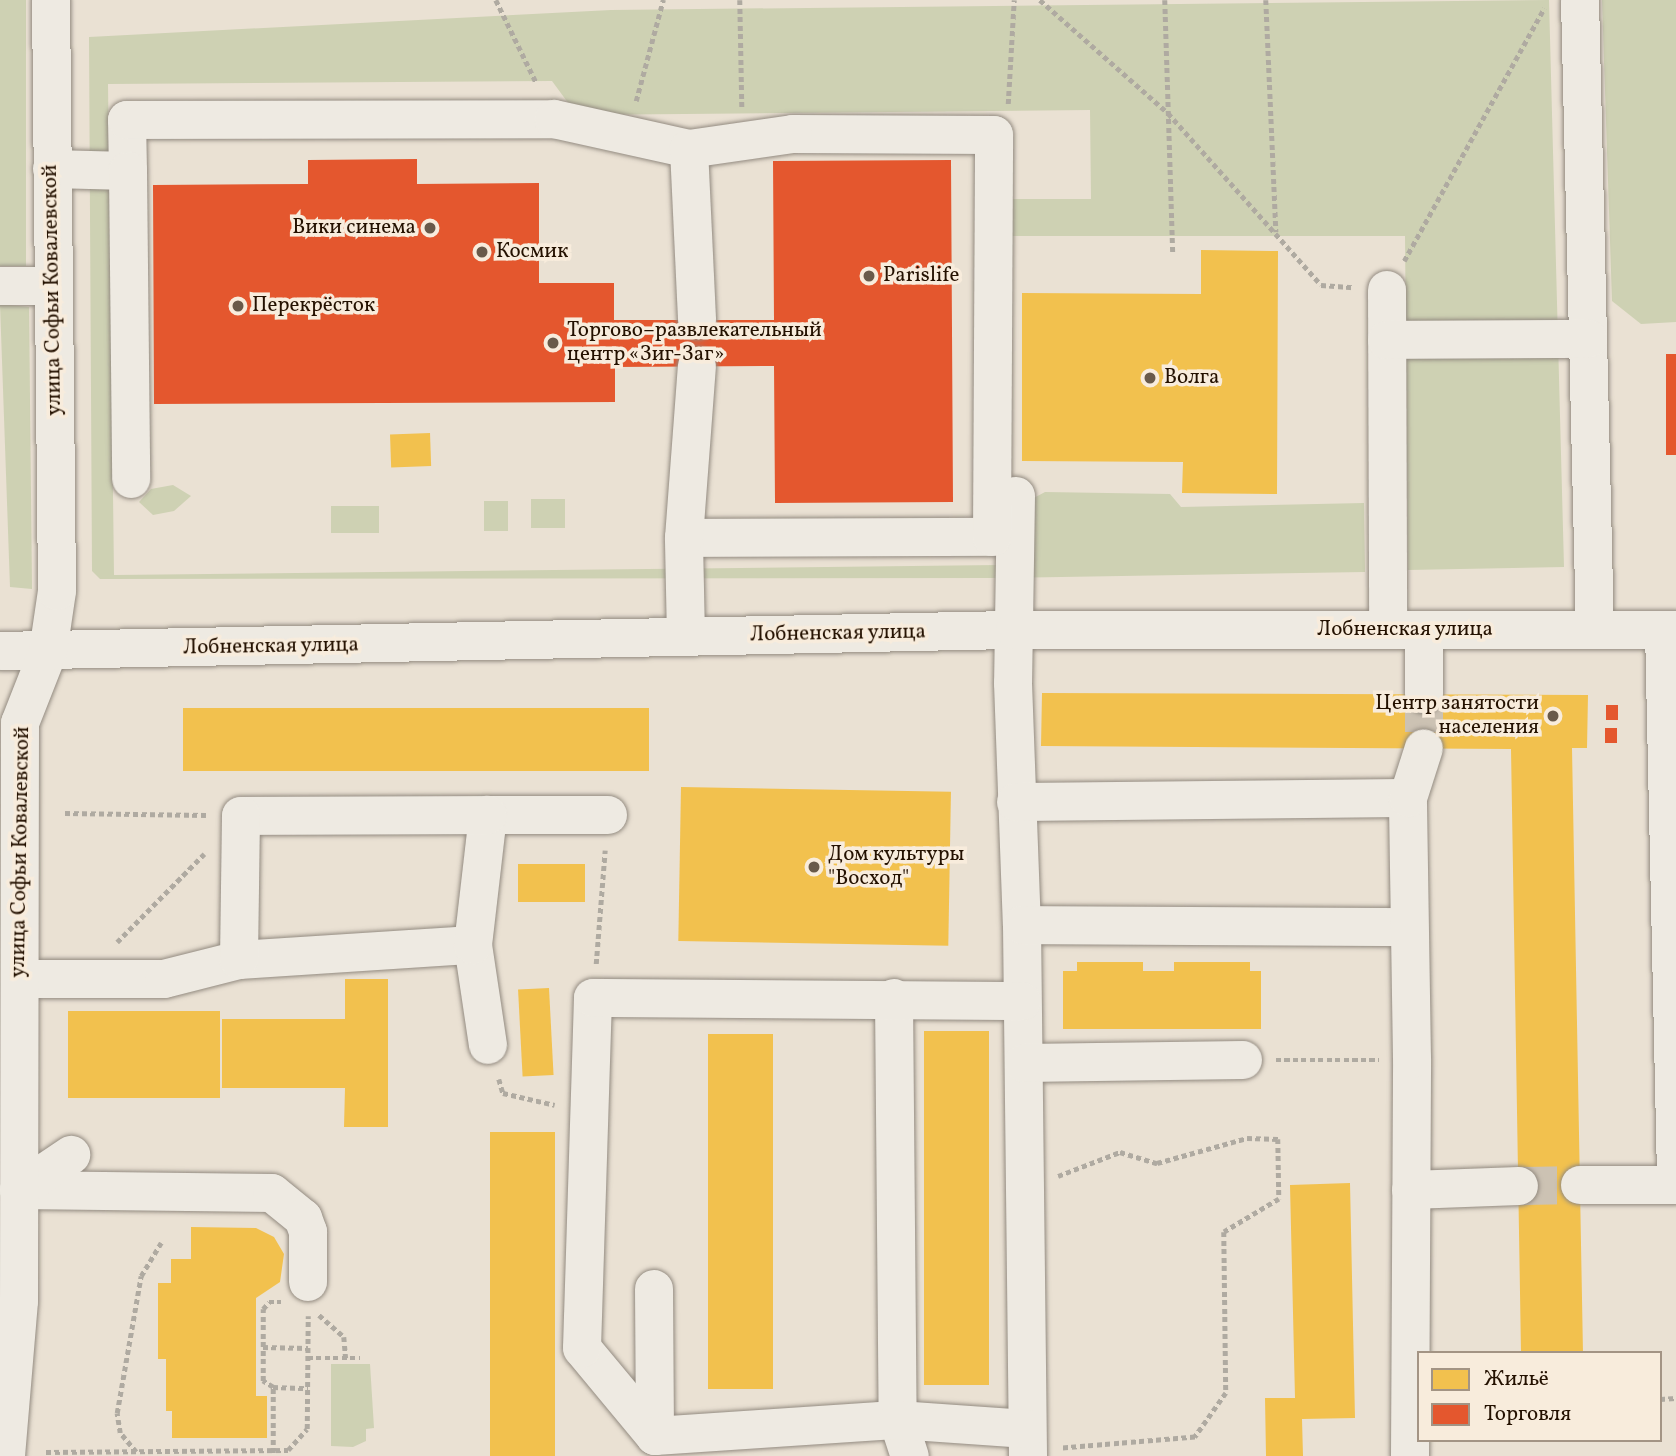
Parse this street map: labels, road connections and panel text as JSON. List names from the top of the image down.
{
  "streets": {
    "street": ["улица Софьи Ковалевской", "Лобненская улица"]
  },
  "crossings": [
    ["улица Софьи Ковалевской", "Лобненская улица"]
  ],
  "places": [
    "Вики синема",
    "Космик",
    "Parislife",
    "Перекрёсток",
    "Торгово–развлекательный центр «Зиг-Заг»",
    "Волга",
    "Центр занятости населения",
    "Дом культуры \"Восход\""
  ],
  "legend": ["Жильё", "Торговля"]
}
